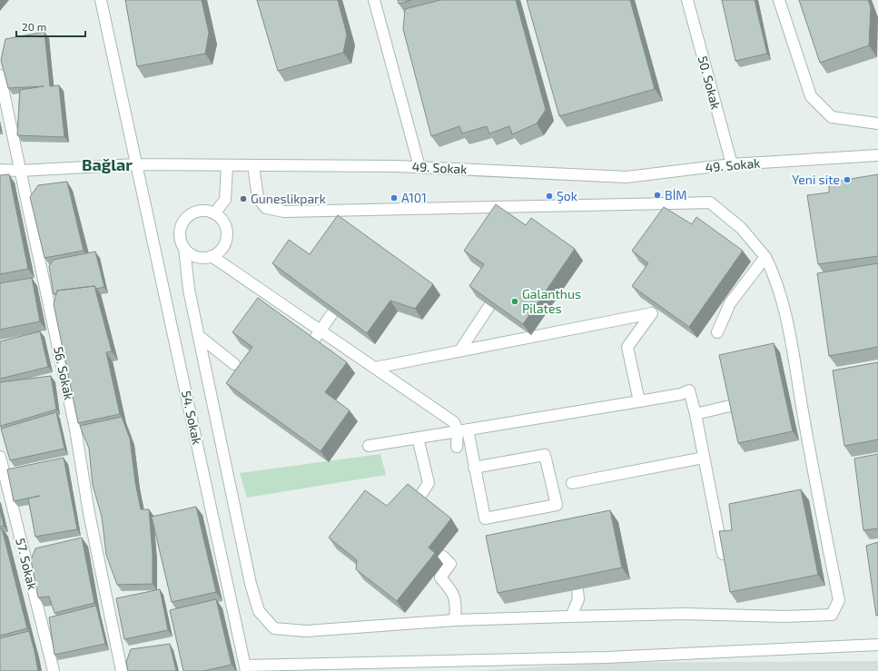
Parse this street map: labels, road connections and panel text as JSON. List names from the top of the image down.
{
  "streets": {
    "street": [
      "50. Sokak",
      "49. Sokak",
      "56. Sokak",
      "54. Sokak",
      "57. Sokak"
    ]
  },
  "crossings": [
    ["50. Sokak", "49. Sokak"],
    ["49. Sokak", "56. Sokak"],
    ["49. Sokak", "54. Sokak"]
  ],
  "districts": ["Bağlar"],
  "places": [
    "Yeni site",
    "BİM",
    "Şok",
    "A101",
    "Guneslikpark",
    "Galanthus Pilates"
  ],
  "scale_bar": "20 m"
}
